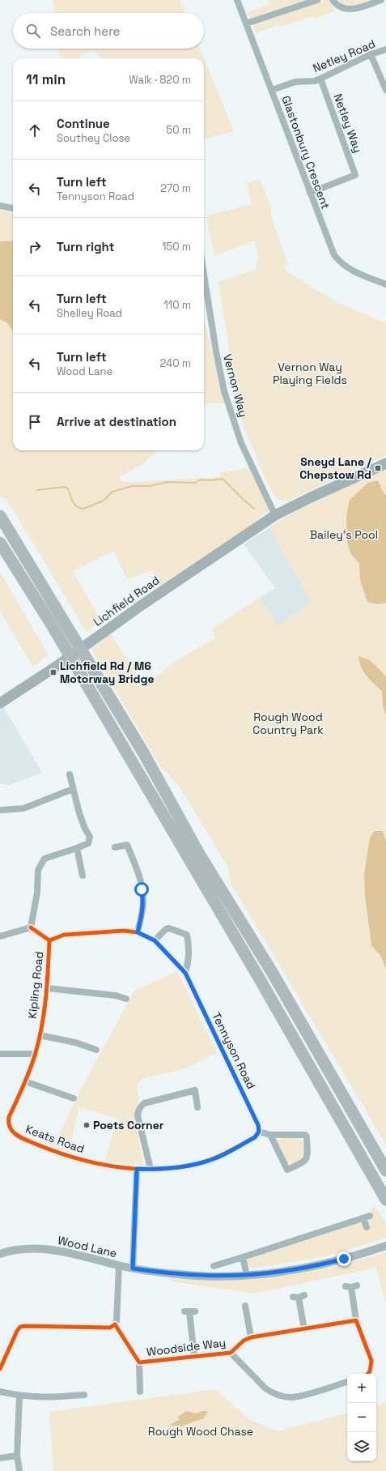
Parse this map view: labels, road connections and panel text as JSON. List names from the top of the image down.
{
  "streets": {
    "main road": ["Lichfield Road"],
    "street": [
      "Netley Road",
      "Netley Way",
      "Glastonbury Crescent",
      "Vernon Way",
      "Kipling Road",
      "Tennyson Road",
      "Keats Road",
      "Wood Lane",
      "Woodside Way"
    ]
  },
  "crossings": [
    ["Netley Road", "Netley Way"],
    ["Netley Road", "Glastonbury Crescent"],
    ["Netley Way", "Glastonbury Crescent"],
    ["Vernon Way", "Lichfield Road"],
    ["Kipling Road", "Tennyson Road"],
    ["Kipling Road", "Keats Road"],
    ["Tennyson Road", "Keats Road"]
  ],
  "parks": [
    "Vernon Way Playing Fields",
    "Bailey's Pool",
    "Rough Wood Country Park",
    "Rough Wood Chase"
  ],
  "places": {
    "transit": ["Sneyd Lane / Chepstow Rd", "Lichfield Rd / M6 Motorway Bridge"],
    "other": ["Poets Corner"]
  },
  "page": {
    "search": "Search here",
    "heading": ["11 min", "Walk · 820 m"],
    "list": [
      ["Continue", "Southey Close", "50 m"],
      ["Turn left", "Tennyson Road", "270 m"],
      ["Turn right", "150 m"],
      ["Turn left", "Shelley Road", "110 m"],
      ["Turn left", "Wood Lane", "240 m"],
      "Arrive at destination"
    ],
    "map_buttons": ["+", "−"]
  }
}
